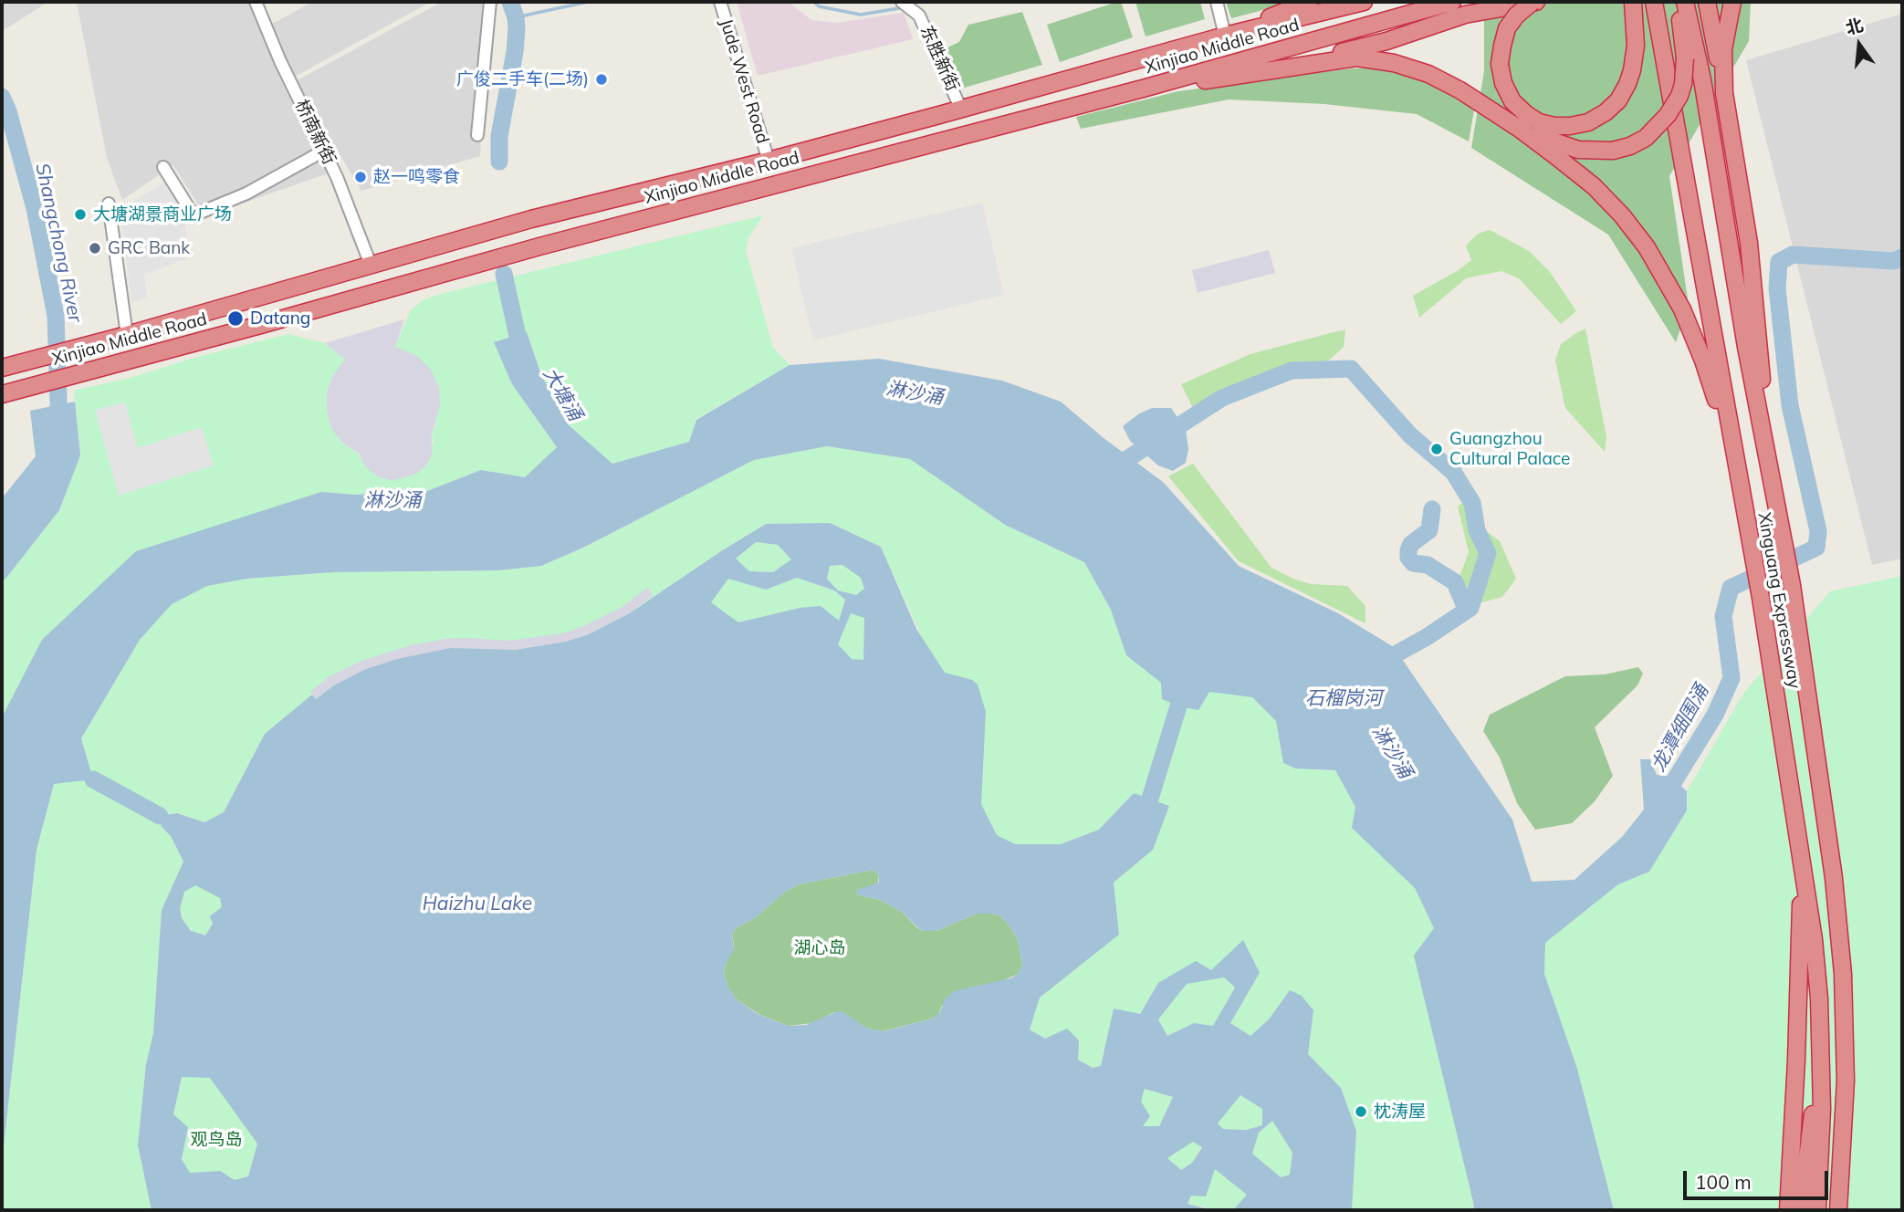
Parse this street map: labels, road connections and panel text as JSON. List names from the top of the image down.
{
  "streets": {
    "highway": ["Xinjiao Middle Road", "Xinguang Expressway"],
    "street": ["东胜新街", "Jude West Road", "桥南新街"]
  },
  "crossings": [
    ["Xinjiao Middle Road", "东胜新街"],
    ["Xinjiao Middle Road", "Jude West Road"],
    ["Xinjiao Middle Road", "桥南新街"]
  ],
  "water": [
    "Shangchong River",
    "淋沙涌",
    "大塘涌",
    "石榴岗河",
    "龙潭细围涌",
    "Haizhu Lake"
  ],
  "parks": ["湖心岛", "观鸟岛"],
  "places": [
    "广俊二手车(二场)",
    "赵一鸣零食",
    "大塘湖景商业广场",
    "GRC Bank",
    "Datang",
    "Guangzhou Cultural Palace",
    "枕涛屋"
  ],
  "scale_bar": "100 m",
  "north": "top"
}
